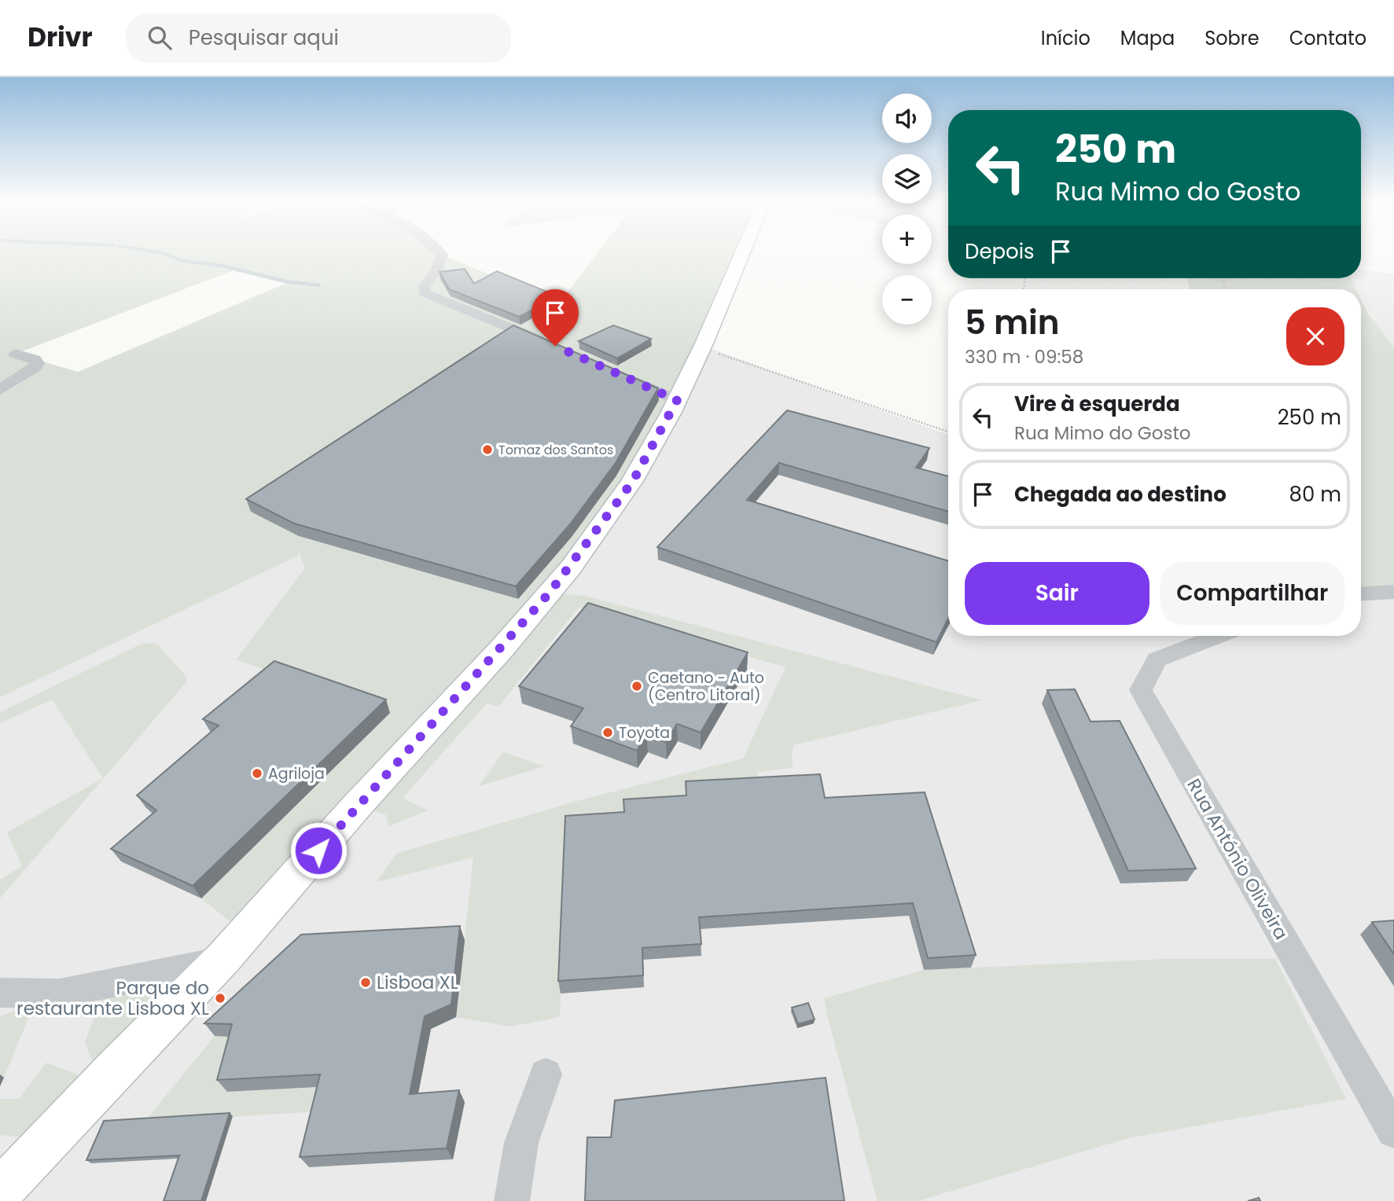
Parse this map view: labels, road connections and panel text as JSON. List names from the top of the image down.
{
  "streets": {
    "street": ["Rua António Oliveira"]
  },
  "places": [
    "Tomaz dos Santos",
    "Caetano - Auto (Centro Litoral)",
    "Toyota",
    "Agriloja",
    "Lisboa XL",
    "Parque do restaurante Lisboa XL"
  ],
  "page": {
    "header": "Drivr",
    "search": "Pesquisar aqui",
    "nav": [
      "Início",
      "Mapa",
      "Sobre",
      "Contato"
    ],
    "map_buttons": ["+", "−"],
    "turn": ["250 m", "Rua Mimo do Gosto"],
    "then": "Depois",
    "heading": ["5 min", "330 m · 09:58"],
    "list": [
      {
        "name": "Vire à esquerda",
        "note": "Rua Mimo do Gosto",
        "value": "250 m"
      },
      {
        "name": "Chegada ao destino",
        "value": "80 m"
      }
    ],
    "buttons": ["Sair", "Compartilhar"]
  }
}
